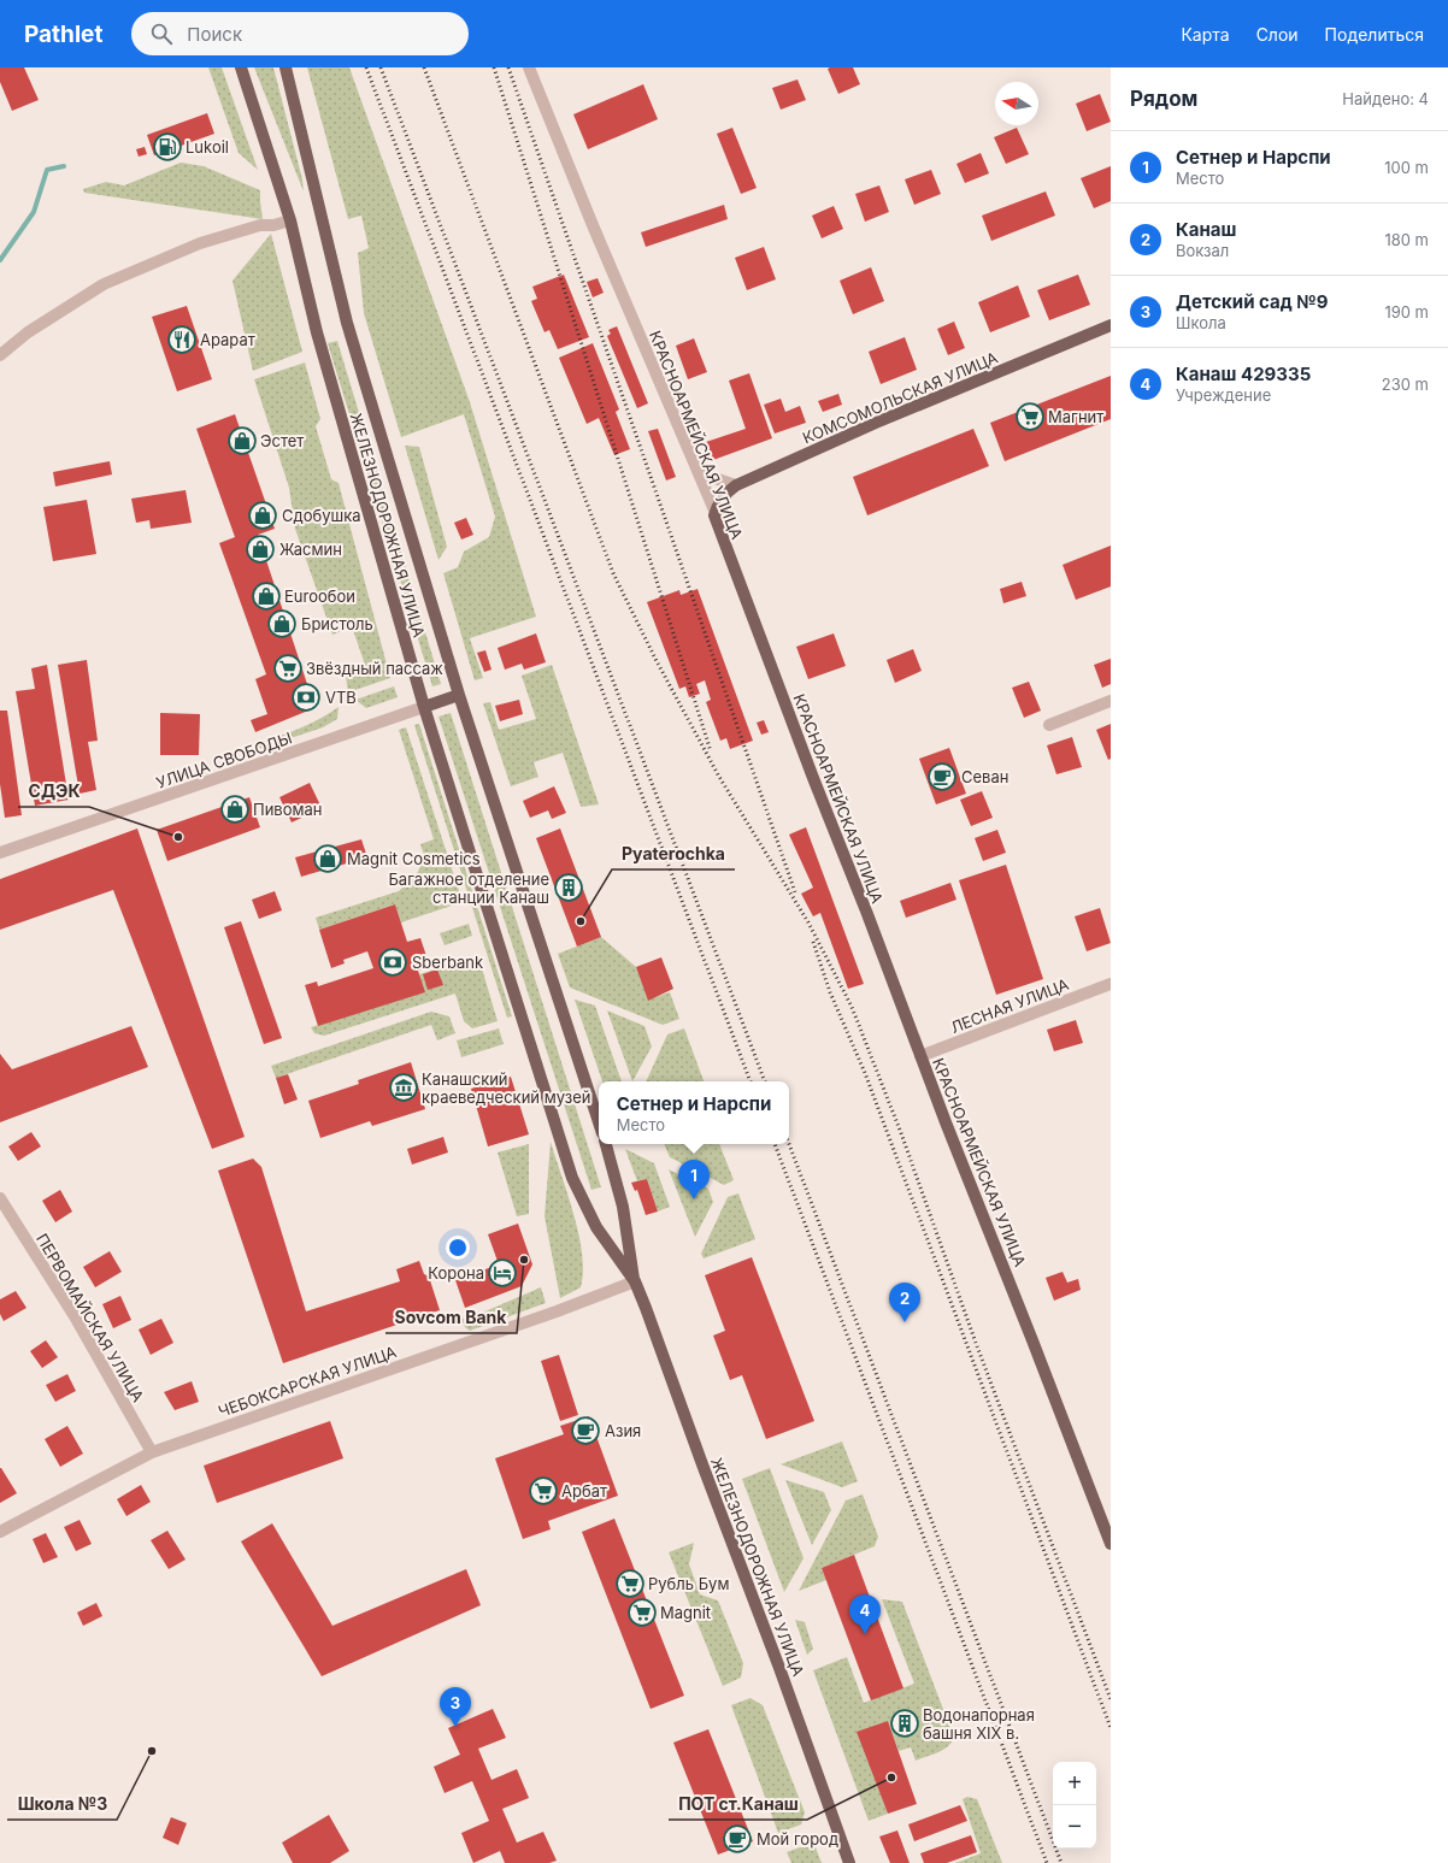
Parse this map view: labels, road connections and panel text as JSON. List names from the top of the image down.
{
  "streets": {
    "main road": [
      "КОМСОМОЛЬСКАЯ УЛИЦА",
      "КРАСНОАРМЕЙСКАЯ УЛИЦА",
      "ЖЕЛЕЗНОДОРОЖНАЯ УЛИЦА",
      "УЛИЦА СВОБОДЫ"
    ],
    "street": ["ЛЕСНАЯ УЛИЦА", "ПЕРВОМАЙСКАЯ УЛИЦА", "ЧЕБОКСАРСКАЯ УЛИЦА"]
  },
  "crossings": [
    ["КОМСОМОЛЬСКАЯ УЛИЦА", "КРАСНОАРМЕЙСКАЯ УЛИЦА"],
    ["КРАСНОАРМЕЙСКАЯ УЛИЦА", "ЛЕСНАЯ УЛИЦА"],
    ["ЖЕЛЕЗНОДОРОЖНАЯ УЛИЦА", "УЛИЦА СВОБОДЫ"],
    ["ЖЕЛЕЗНОДОРОЖНАЯ УЛИЦА", "ЧЕБОКСАРСКАЯ УЛИЦА"],
    ["ПЕРВОМАЙСКАЯ УЛИЦА", "ЧЕБОКСАРСКАЯ УЛИЦА"]
  ],
  "places": {
    "fuel station": ["Lukoil"],
    "restaurant": ["Арарат"],
    "supermarket": [
      "Магнит",
      "Звёздный пассаж",
      "Арбат",
      "Рубль Бум",
      "Magnit"
    ],
    "shop": [
      "Эстет",
      "Сдобушка",
      "Жасмин",
      "Euroобои",
      "Бристоль",
      "Пивоман",
      "Magnit Cosmetics"
    ],
    "bank": ["VTB", "Sberbank"],
    "cafe": ["Севан", "Азия", "Мой город"],
    "other": [
      "СДЭК",
      "Pyaterochka",
      "Sovcom Bank",
      "Школа №3",
      "ПОТ ст.Канаш"
    ],
    "building": ["Багажное отделение станции Канаш", "Водонапорная башня XIX в."],
    "museum": ["Канашский краеведческий музей"],
    "hotel": ["Корона"]
  },
  "north": "left",
  "page": {
    "header": "Pathlet",
    "search": "Поиск",
    "nav": ["Карта", "Слои", "Поделиться"],
    "heading": ["Рядом", "Найдено: 4"],
    "list": [
      {
        "mark": "1",
        "name": "Сетнер и Нарспи",
        "note": "Место",
        "value": "100 m"
      },
      {
        "mark": "2",
        "name": "Канаш",
        "note": "Вокзал",
        "value": "180 m"
      },
      {
        "mark": "3",
        "name": "Детский сад №9",
        "note": "Школа",
        "value": "190 m"
      },
      {
        "mark": "4",
        "name": "Канаш 429335",
        "note": "Учреждение",
        "value": "230 m"
      }
    ],
    "popup": ["Сетнер и Нарспи", "Место"],
    "pins": [
      "1",
      "2",
      "4",
      "3"
    ],
    "map_buttons": ["+", "−"]
  }
}
